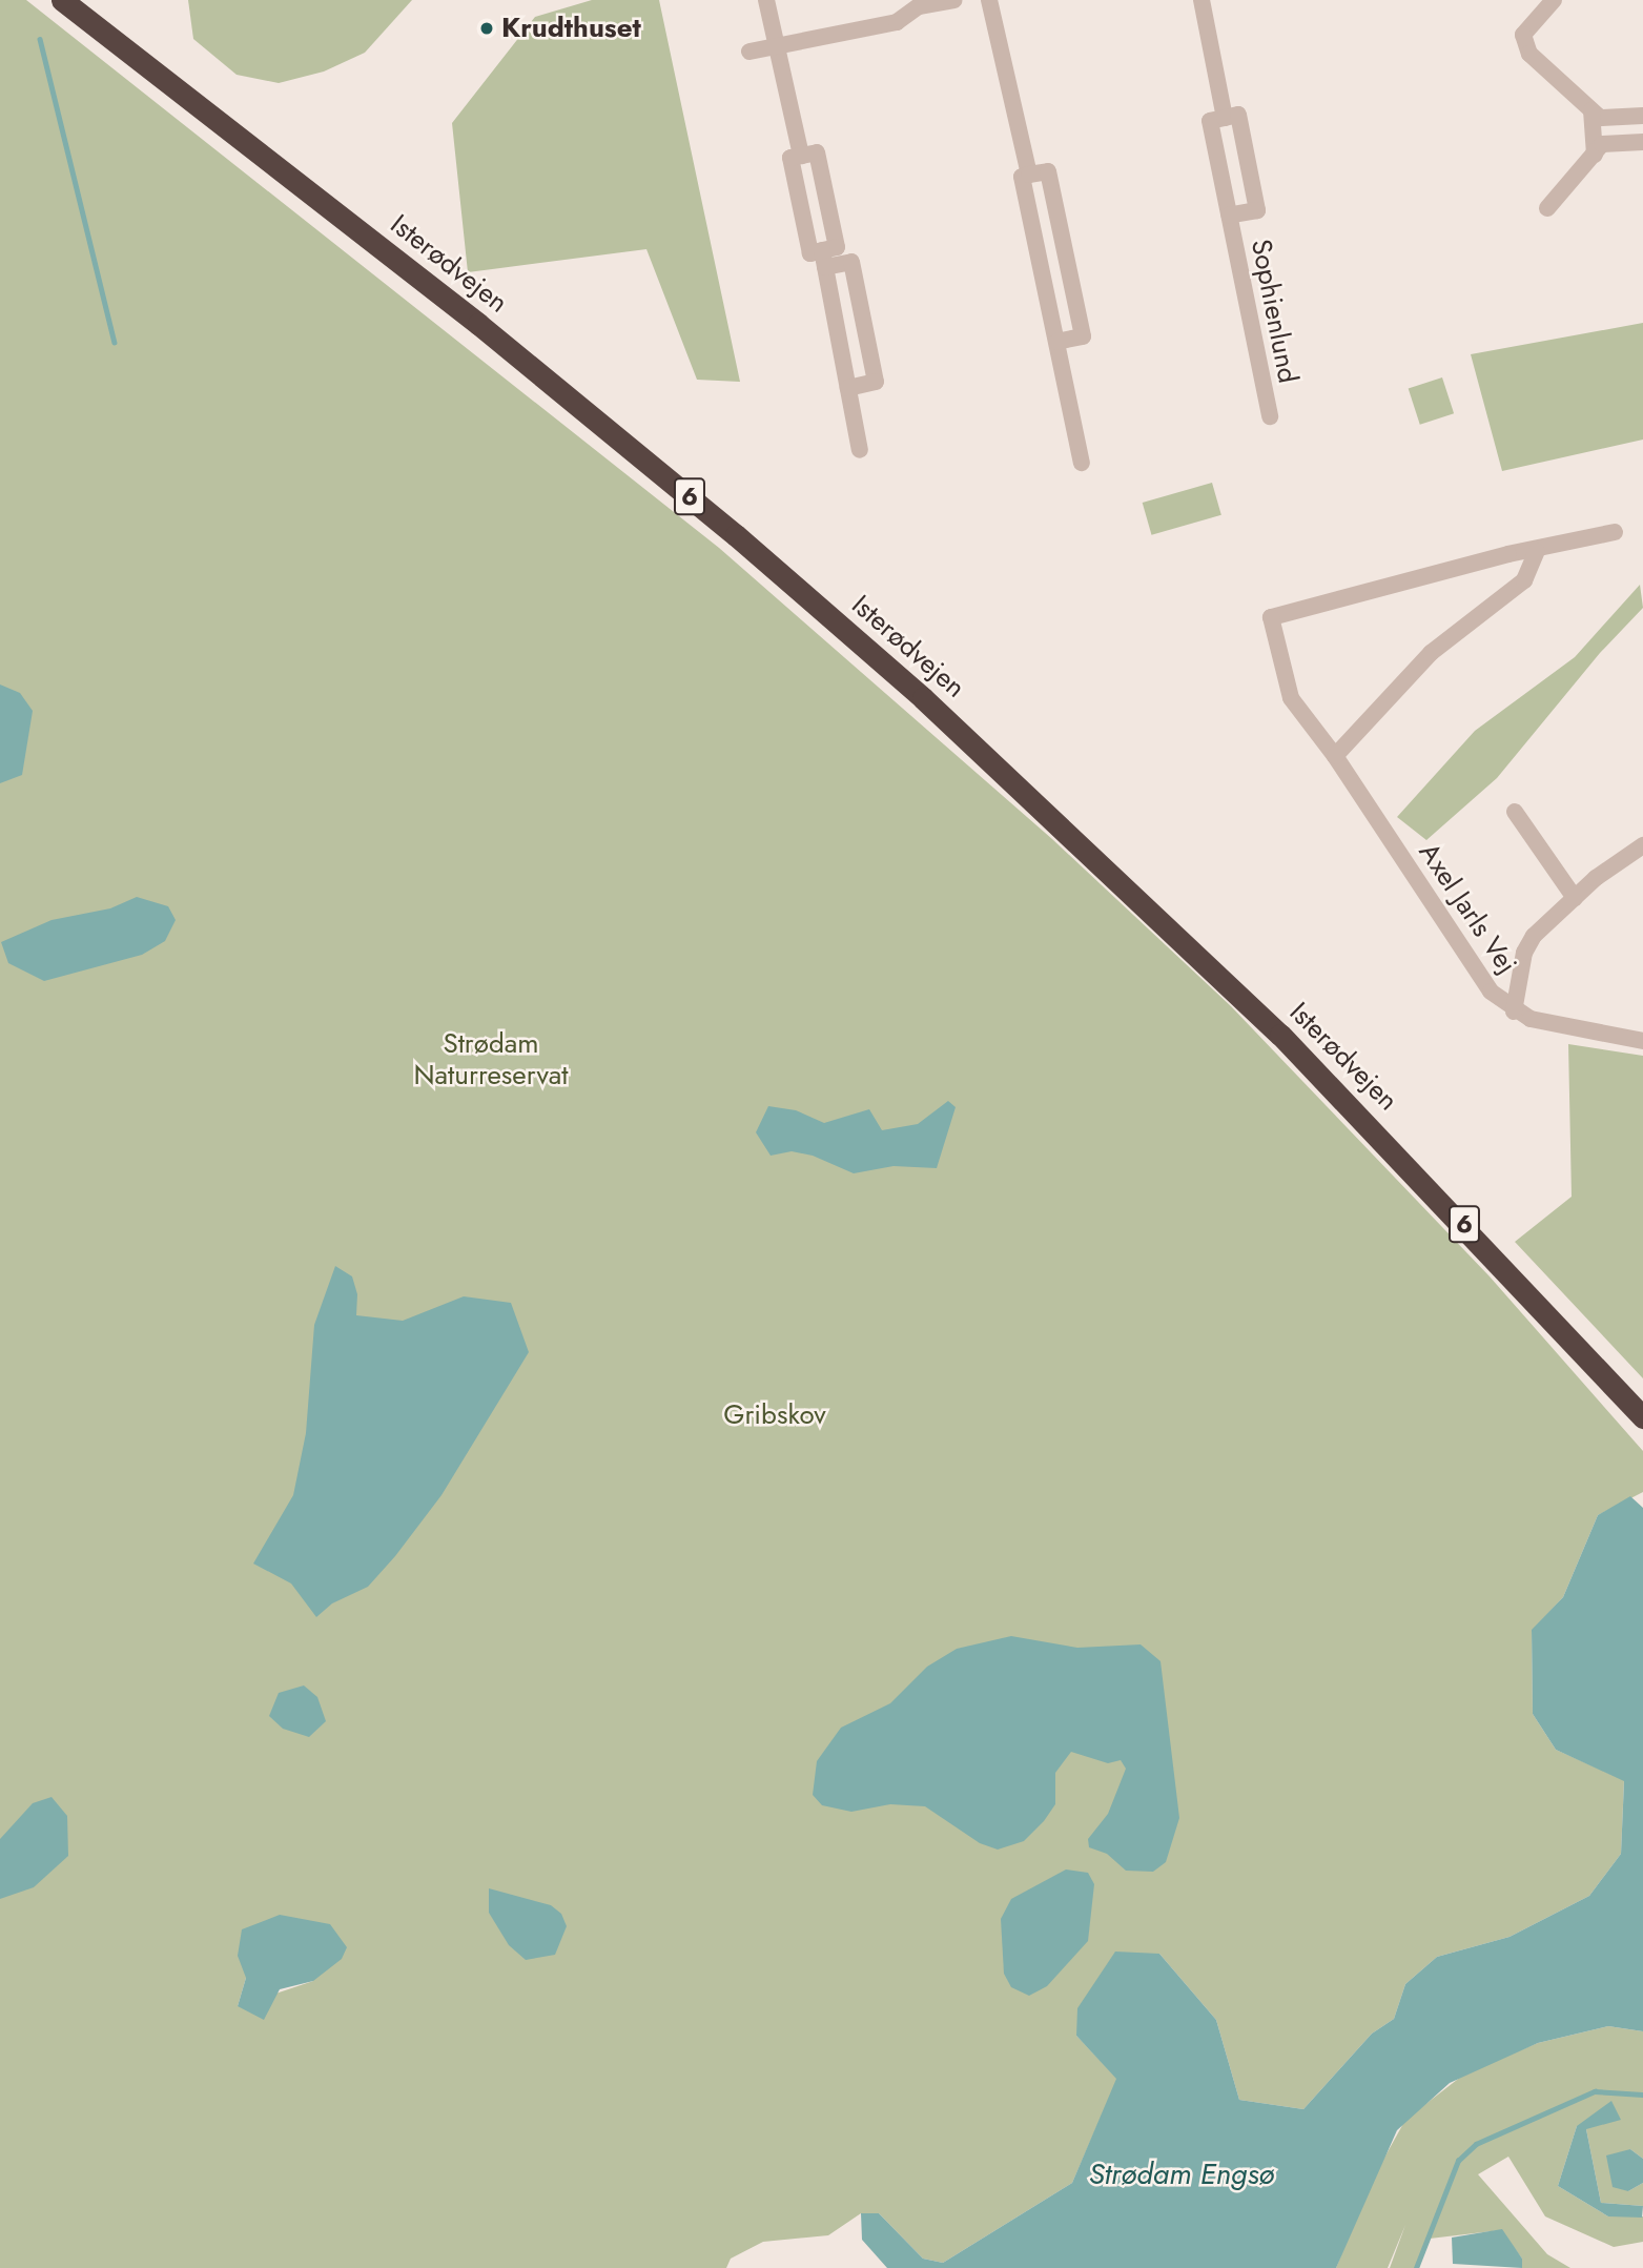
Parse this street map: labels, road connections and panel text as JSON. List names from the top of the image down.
{
  "streets": {
    "highway": ["Isterødvejen", "6"],
    "street": ["Sophienlund", "Axel Jarls Vej"]
  },
  "water": ["Strødam Engsø"],
  "parks": ["Strødam Naturreservat", "Gribskov"],
  "places": ["Krudthuset"]
}
